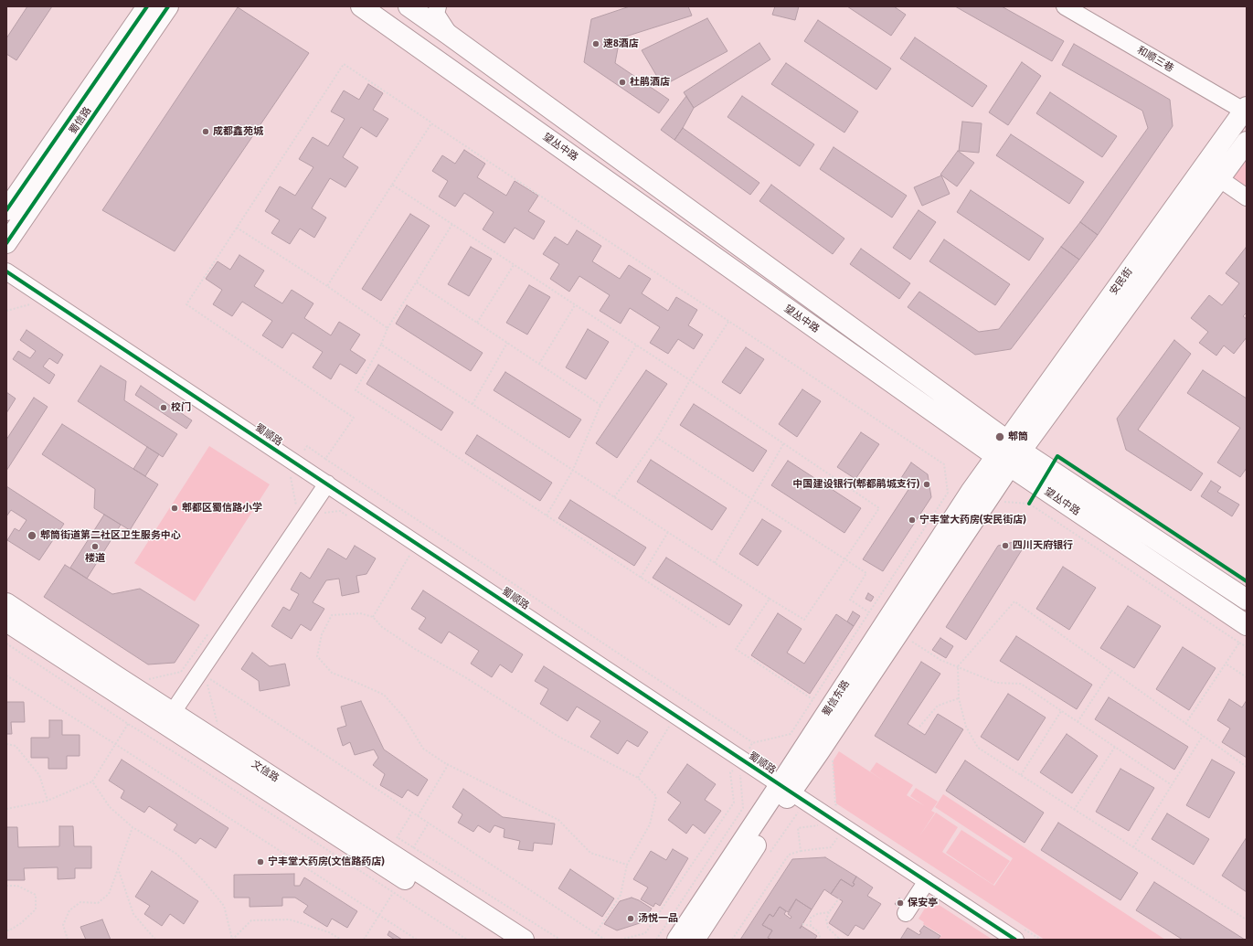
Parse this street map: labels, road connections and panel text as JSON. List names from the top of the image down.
{
  "streets": {
    "main road": [
      "蜀信路",
      "望丛中路",
      "安民街",
      "蜀信东路",
      "文信路"
    ],
    "street": ["和顺三巷", "蜀顺路"]
  },
  "crossings": [
    ["和顺三巷", "安民街"],
    ["望丛中路", "安民街"],
    ["望丛中路", "蜀信东路"],
    ["安民街", "蜀信东路"],
    ["蜀顺路", "蜀信东路"]
  ],
  "places": [
    "速8酒店",
    "杜鹃酒店",
    "成都鑫苑城",
    "校门",
    "郫筒",
    "中国建设银行(郫都鹃城支行)",
    "郫都区蜀信路小学",
    "宁丰堂大药房(安民街店)",
    "郫筒街道第二社区卫生服务中心",
    "四川天府银行",
    "楼道",
    "宁丰堂大药房(文信路药店)",
    "保安亭",
    "汤悦一品"
  ]
}
